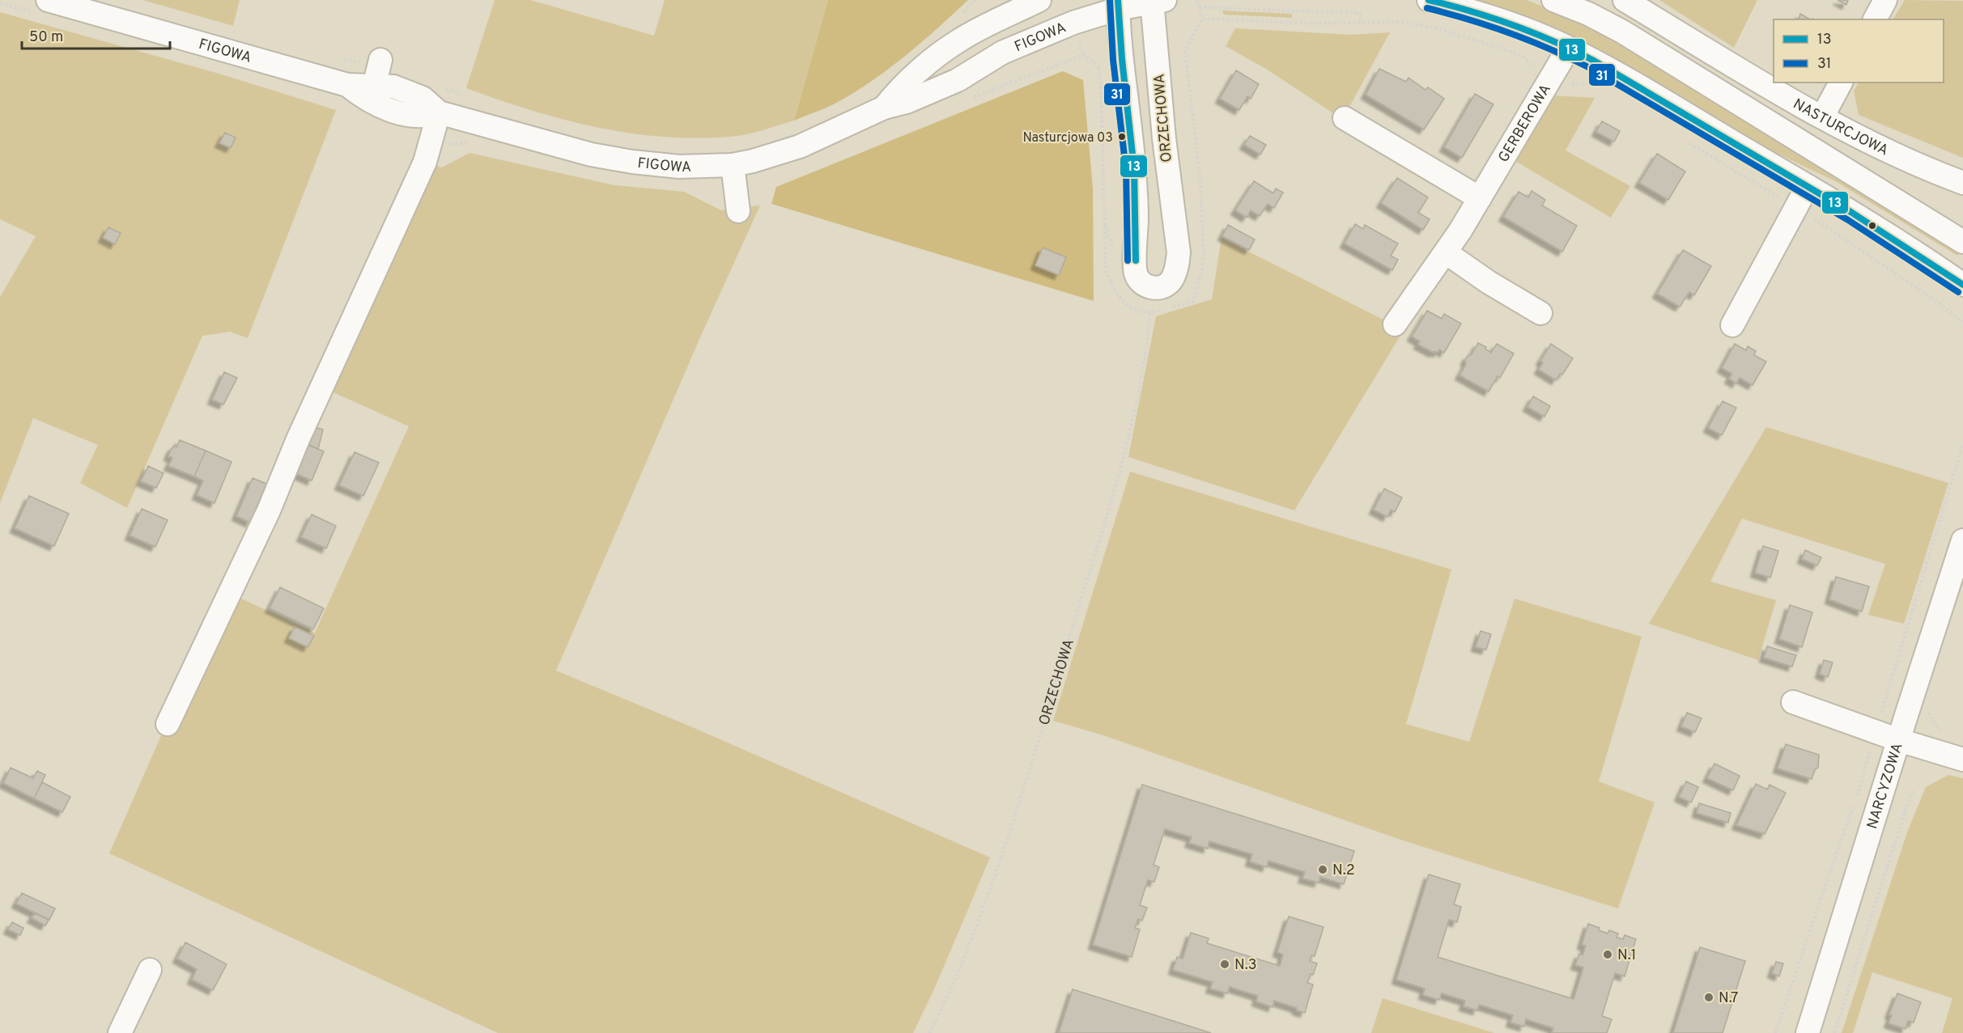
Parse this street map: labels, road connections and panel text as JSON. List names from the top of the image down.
{
  "streets": {
    "street": [
      "FIGOWA",
      "ORZECHOWA",
      "GERBEROWA",
      "NASTURCJOWA",
      "NARCYZOWA"
    ]
  },
  "crossings": [
    ["FIGOWA", "ORZECHOWA"]
  ],
  "places": [
    "Nasturcjowa 03",
    "N.2",
    "N.1",
    "N.3",
    "N.7"
  ],
  "lines": ["transit line 13", "transit line 31"],
  "legend": ["13", "31"],
  "scale_bar": "50 m"
}
